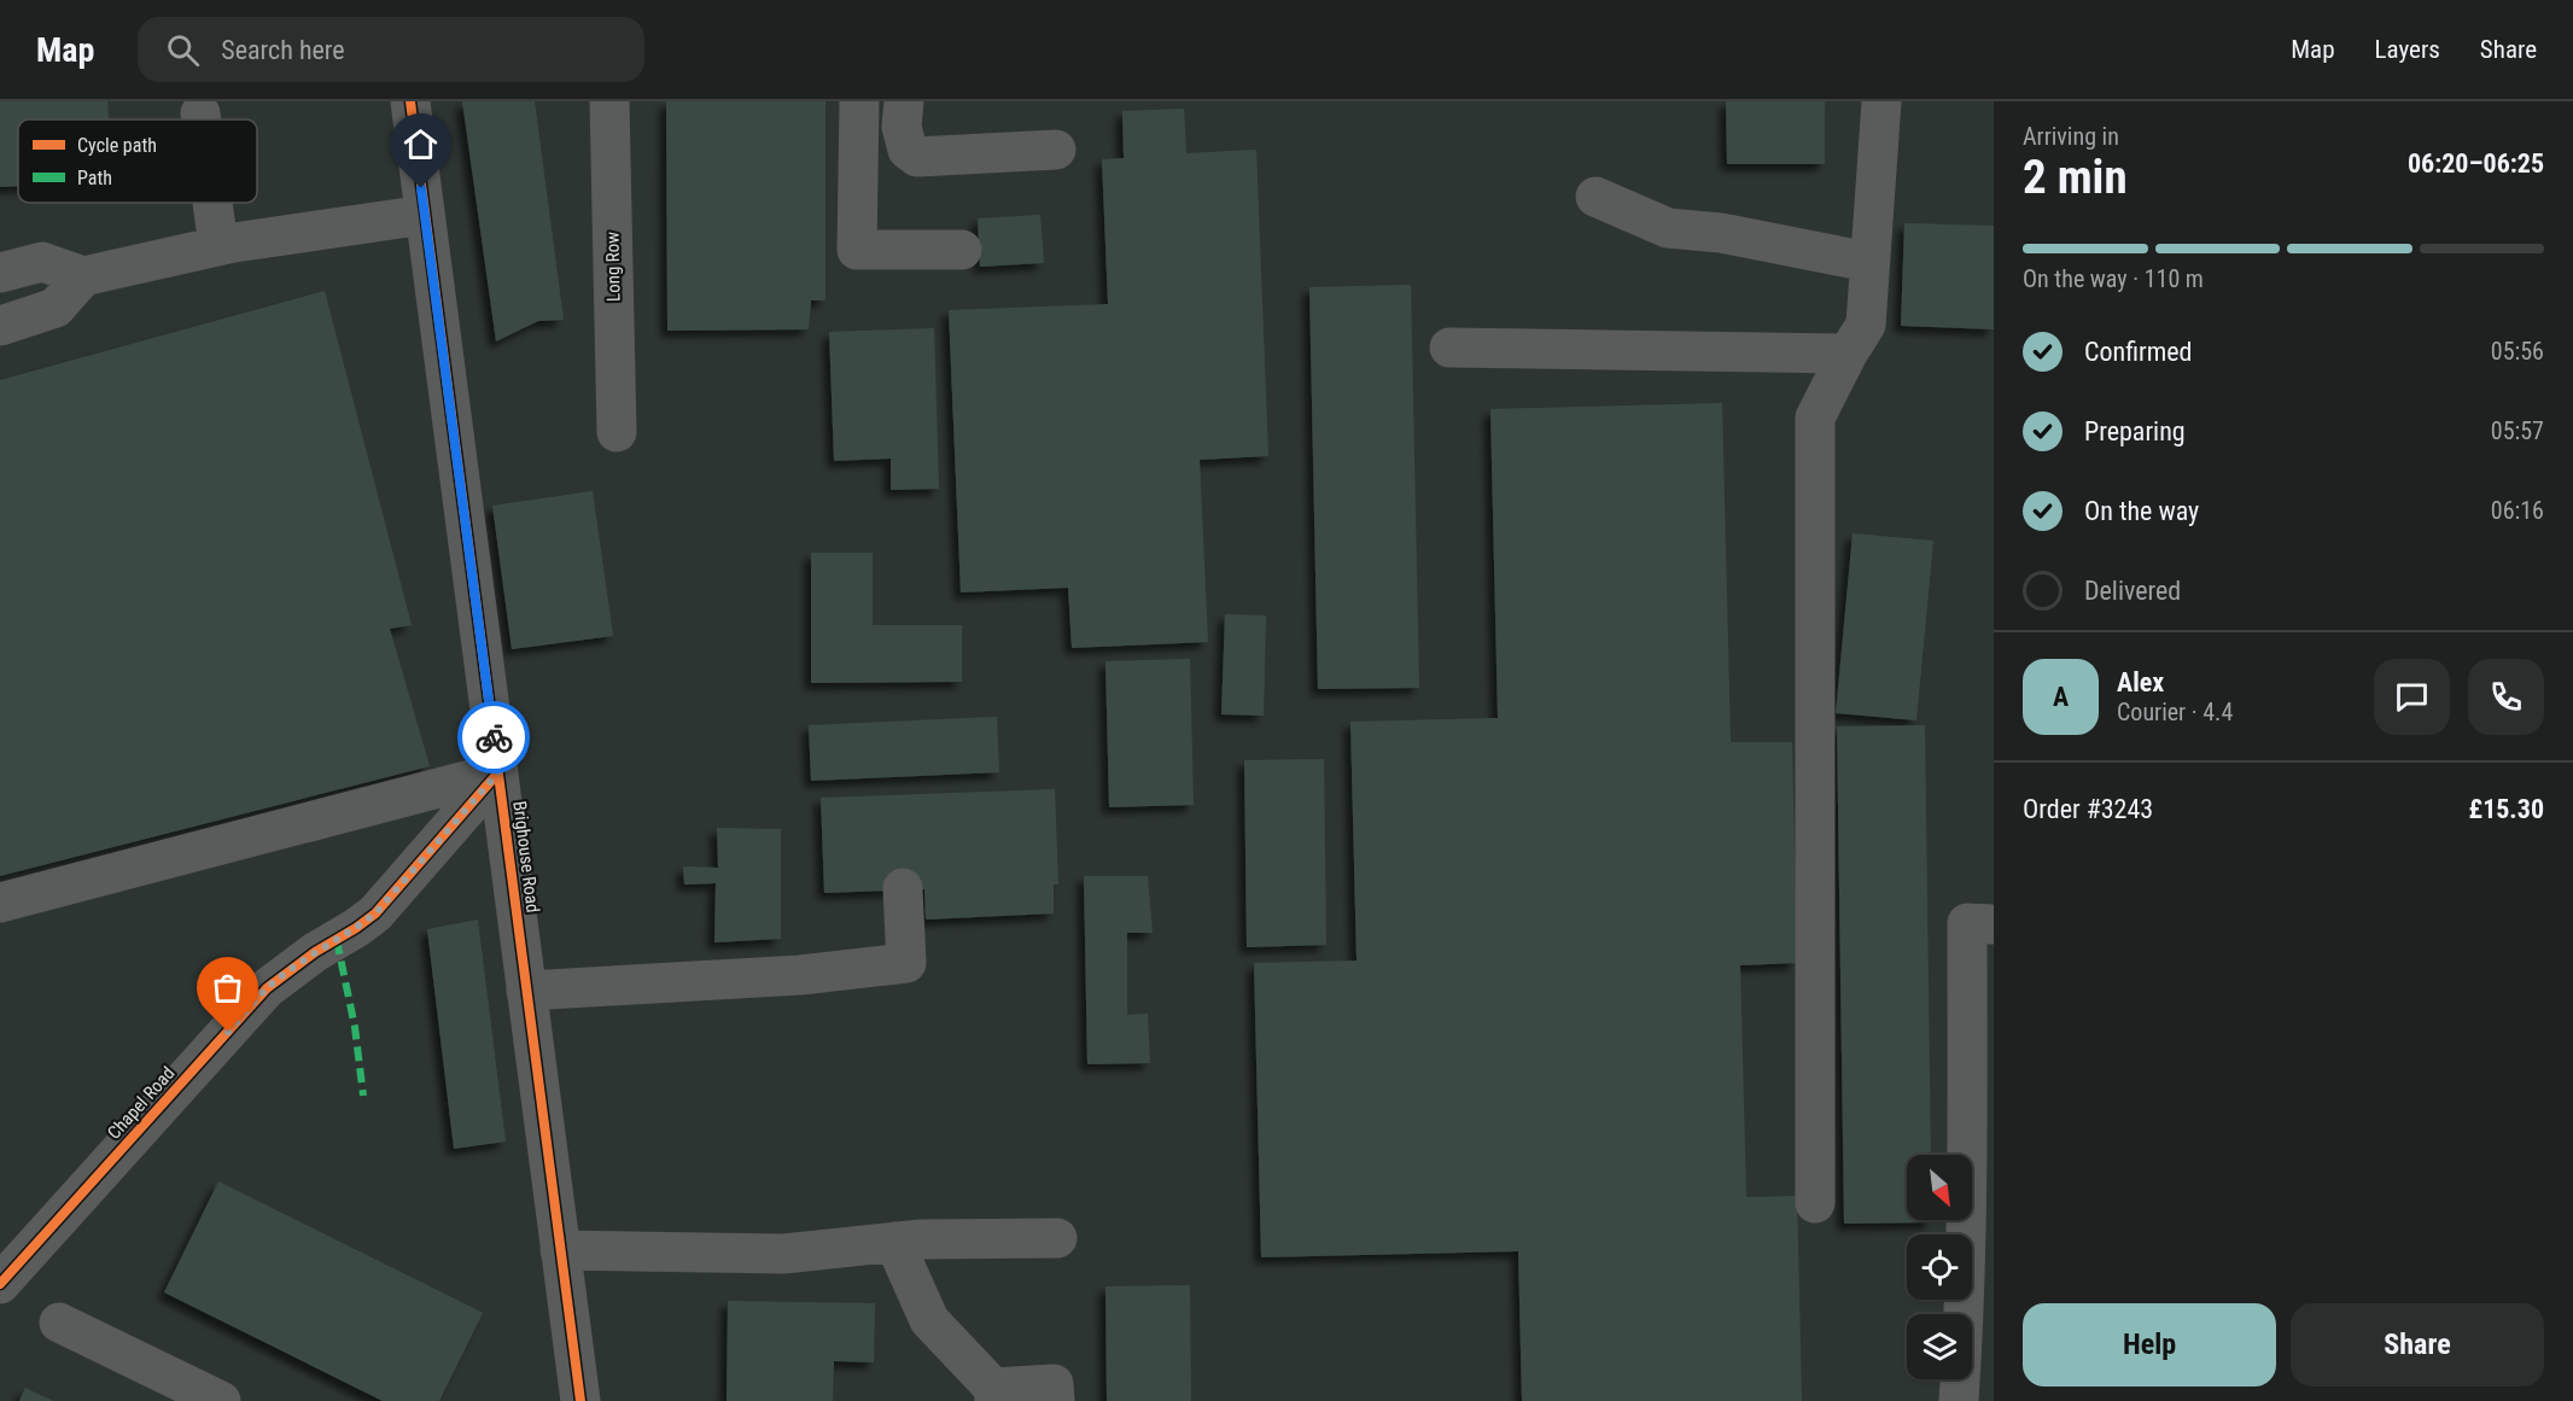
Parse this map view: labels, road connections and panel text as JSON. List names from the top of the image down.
{
  "streets": {
    "street": ["Long Row", "Brighouse Road", "Chapel Road"]
  },
  "crossings": [
    ["Brighouse Road", "Chapel Road"]
  ],
  "legend": ["Cycle path", "Path"],
  "north": "bottom right",
  "page": {
    "header": "Map",
    "search": "Search here",
    "nav": ["Map", "Layers", "Share"],
    "heading": ["2 min", "Arriving in", "06:20–06:25"],
    "panel": [
      "Alex",
      "Courier · 4.4",
      "Order #3243",
      "£15.30"
    ],
    "bar": "On the way · 110 m",
    "list": [
      ["Confirmed", "05:56"],
      ["Preparing", "05:57"],
      ["On the way", "06:16"],
      "Delivered"
    ],
    "round": "A",
    "buttons": ["Help", "Share"]
  }
}
